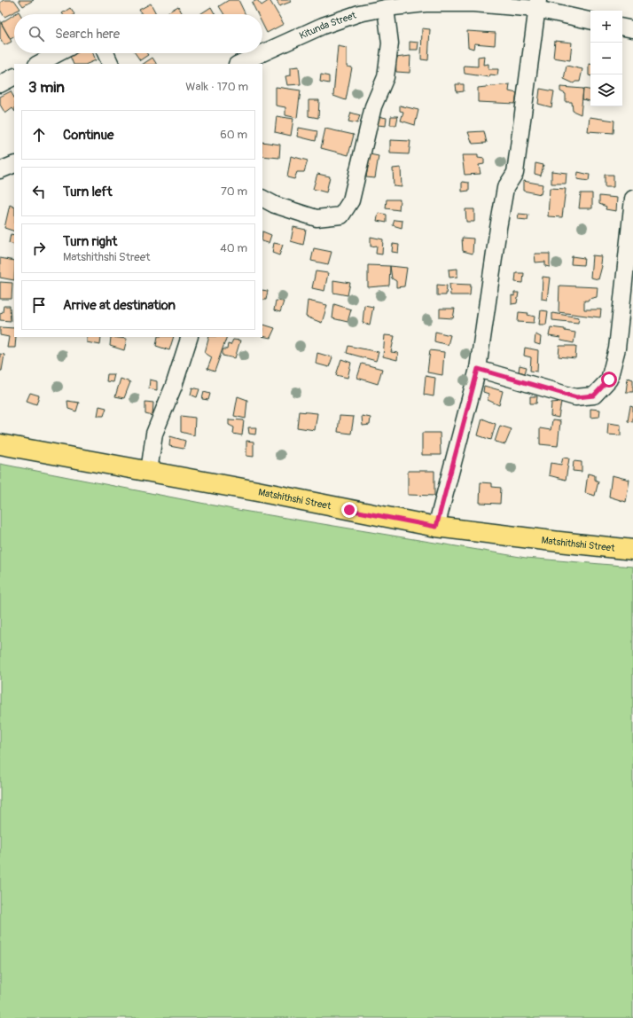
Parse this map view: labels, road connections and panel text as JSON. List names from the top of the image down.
{
  "streets": {
    "main road": ["Matshithshi Street"],
    "street": ["Kitunda Street"]
  },
  "page": {
    "map_buttons": ["+", "−"],
    "search": "Search here",
    "heading": ["3 min", "Walk · 170 m"],
    "list": [
      ["Continue", "60 m"],
      ["Turn left", "70 m"],
      ["Turn right", "Matshithshi Street", "40 m"],
      "Arrive at destination"
    ]
  }
}
